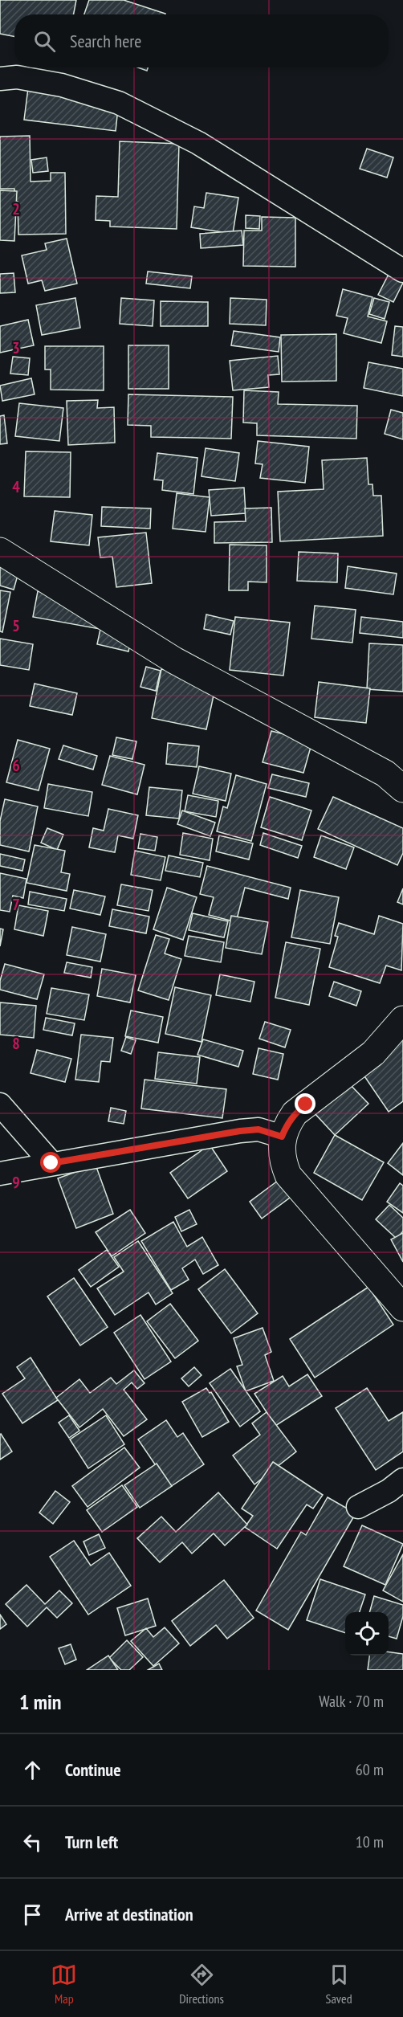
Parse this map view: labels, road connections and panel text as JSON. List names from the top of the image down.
{
  "page": {
    "search": "Search here",
    "heading": ["1 min", "Walk · 70 m"],
    "list": [
      ["Continue", "60 m"],
      ["Turn left", "10 m"],
      "Arrive at destination"
    ],
    "nav": ["Map", "Directions", "Saved"]
  },
  "grid": {
    "rows": [
      "2",
      "3",
      "4",
      "5",
      "6",
      "7",
      "8",
      "9"
    ]
  }
}
